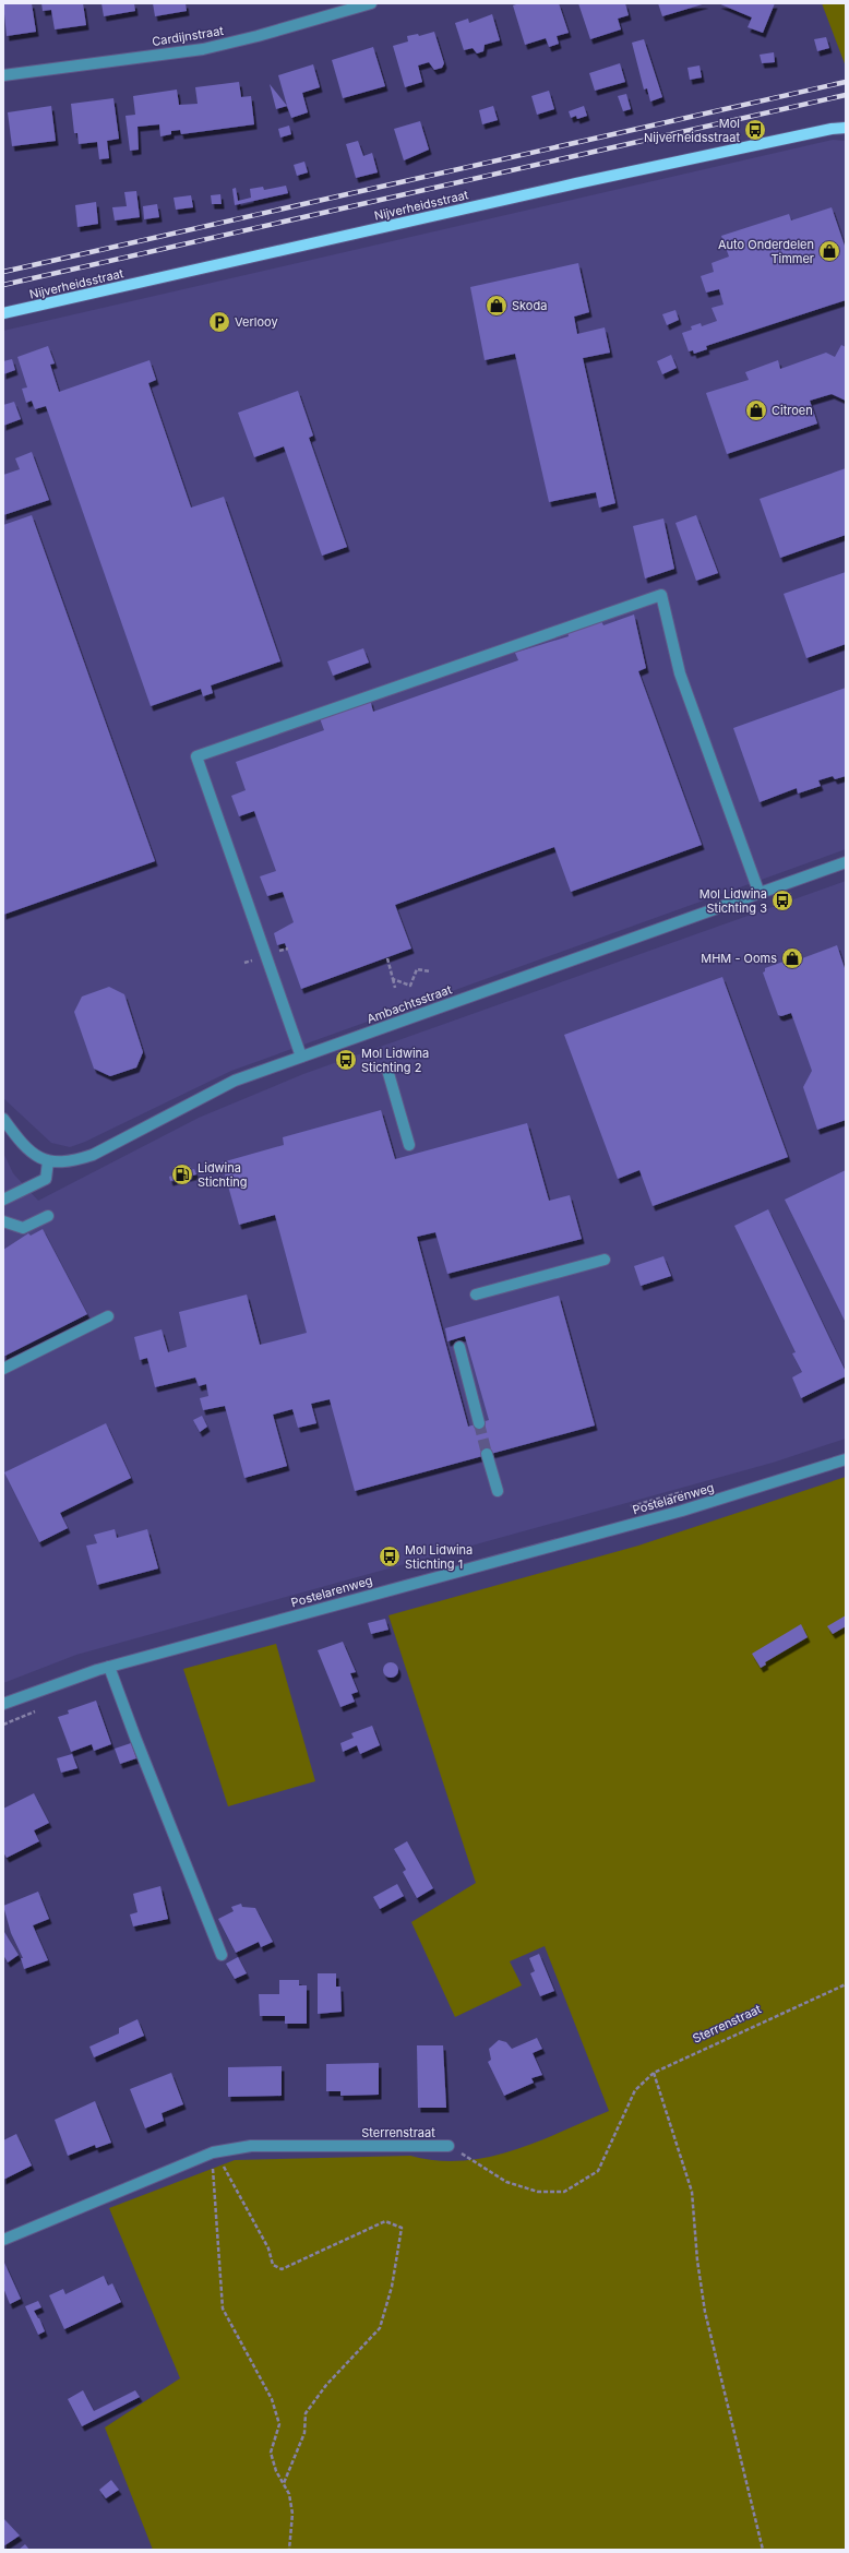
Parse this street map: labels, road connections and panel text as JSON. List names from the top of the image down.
{
  "streets": {
    "main road": ["Nijverheidsstraat"],
    "street": [
      "Cardijnstraat",
      "Ambachtsstraat",
      "Postelarenweg",
      "Sterrenstraat"
    ]
  },
  "places": {
    "bus stop": [
      "Mol Nijverheidsstraat",
      "Mol Lidwina Stichting 3",
      "Mol Lidwina Stichting 2",
      "Mol Lidwina Stichting 1"
    ],
    "shop": [
      "Auto Onderdelen Timmer",
      "Skoda",
      "Citroen",
      "MHM - Ooms"
    ],
    "parking": ["Verlooy"],
    "fuel station": ["Lidwina Stichting"]
  }
}
